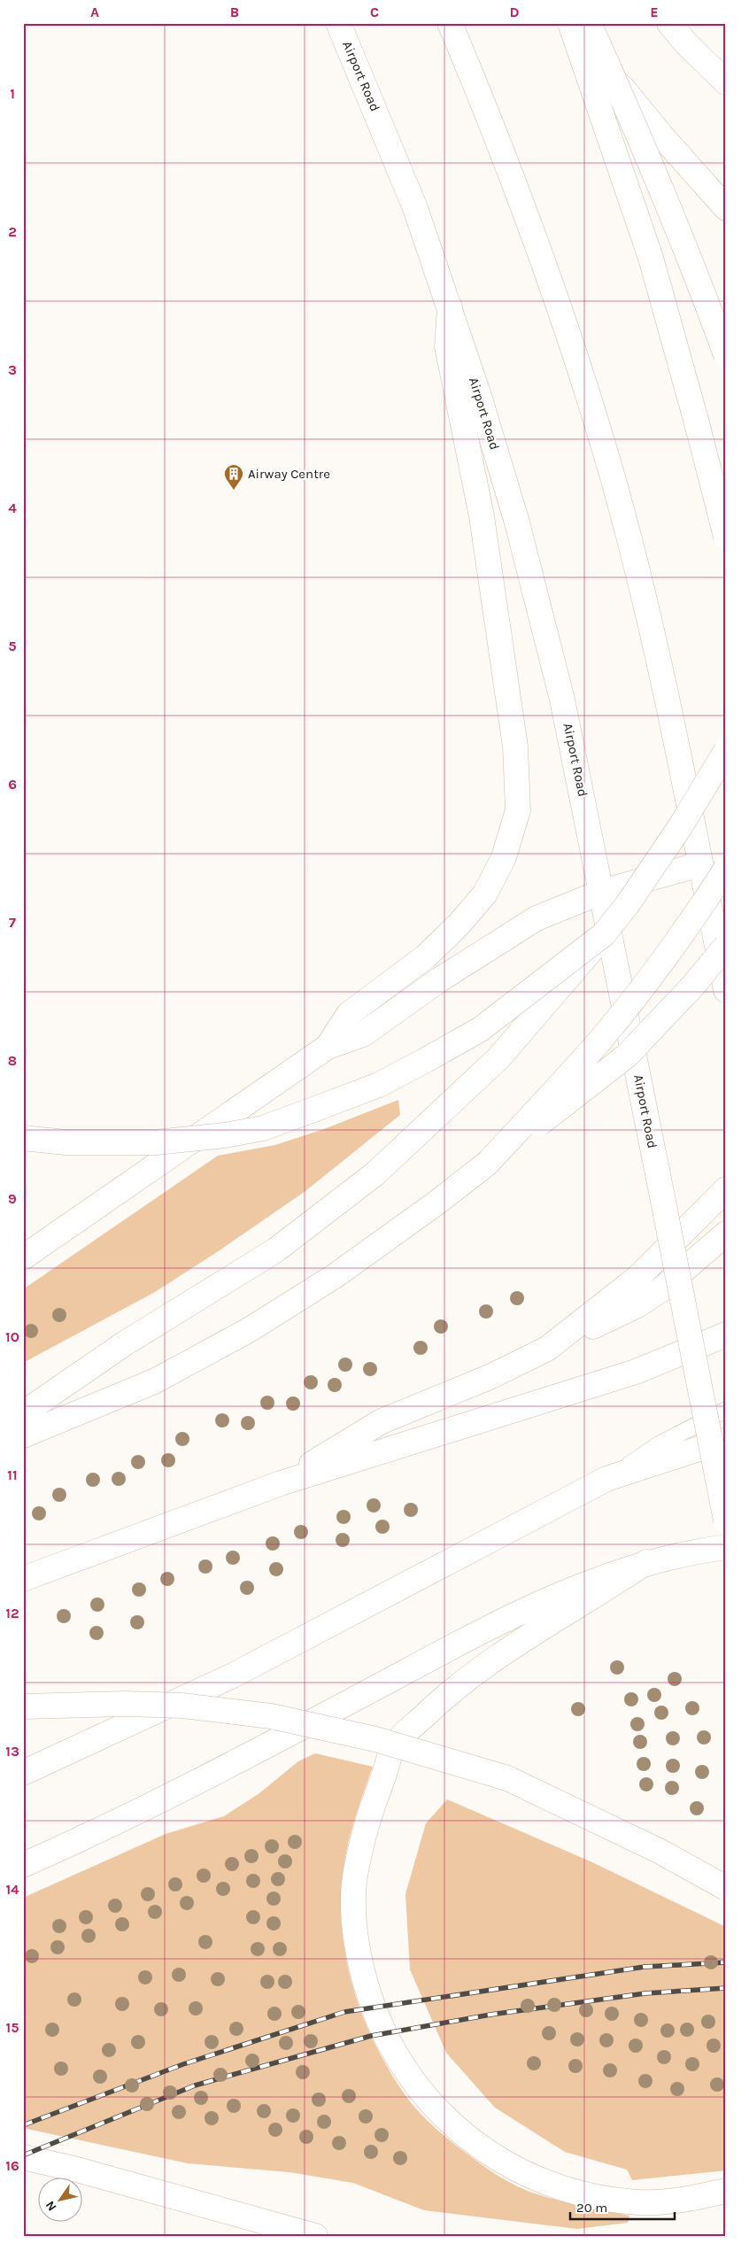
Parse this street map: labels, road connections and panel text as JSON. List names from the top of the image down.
{
  "streets": {
    "main road": ["Airport Road"]
  },
  "places": {
    "building": ["Airway Centre"]
  },
  "scale_bar": "20 m",
  "north": "bottom left",
  "grid": {
    "columns": [
      "A",
      "B",
      "C",
      "D",
      "E"
    ],
    "rows": [
      "1",
      "2",
      "3",
      "4",
      "5",
      "6",
      "7",
      "8",
      "9",
      "10",
      "11",
      "12",
      "13",
      "14",
      "15",
      "16"
    ]
  }
}
